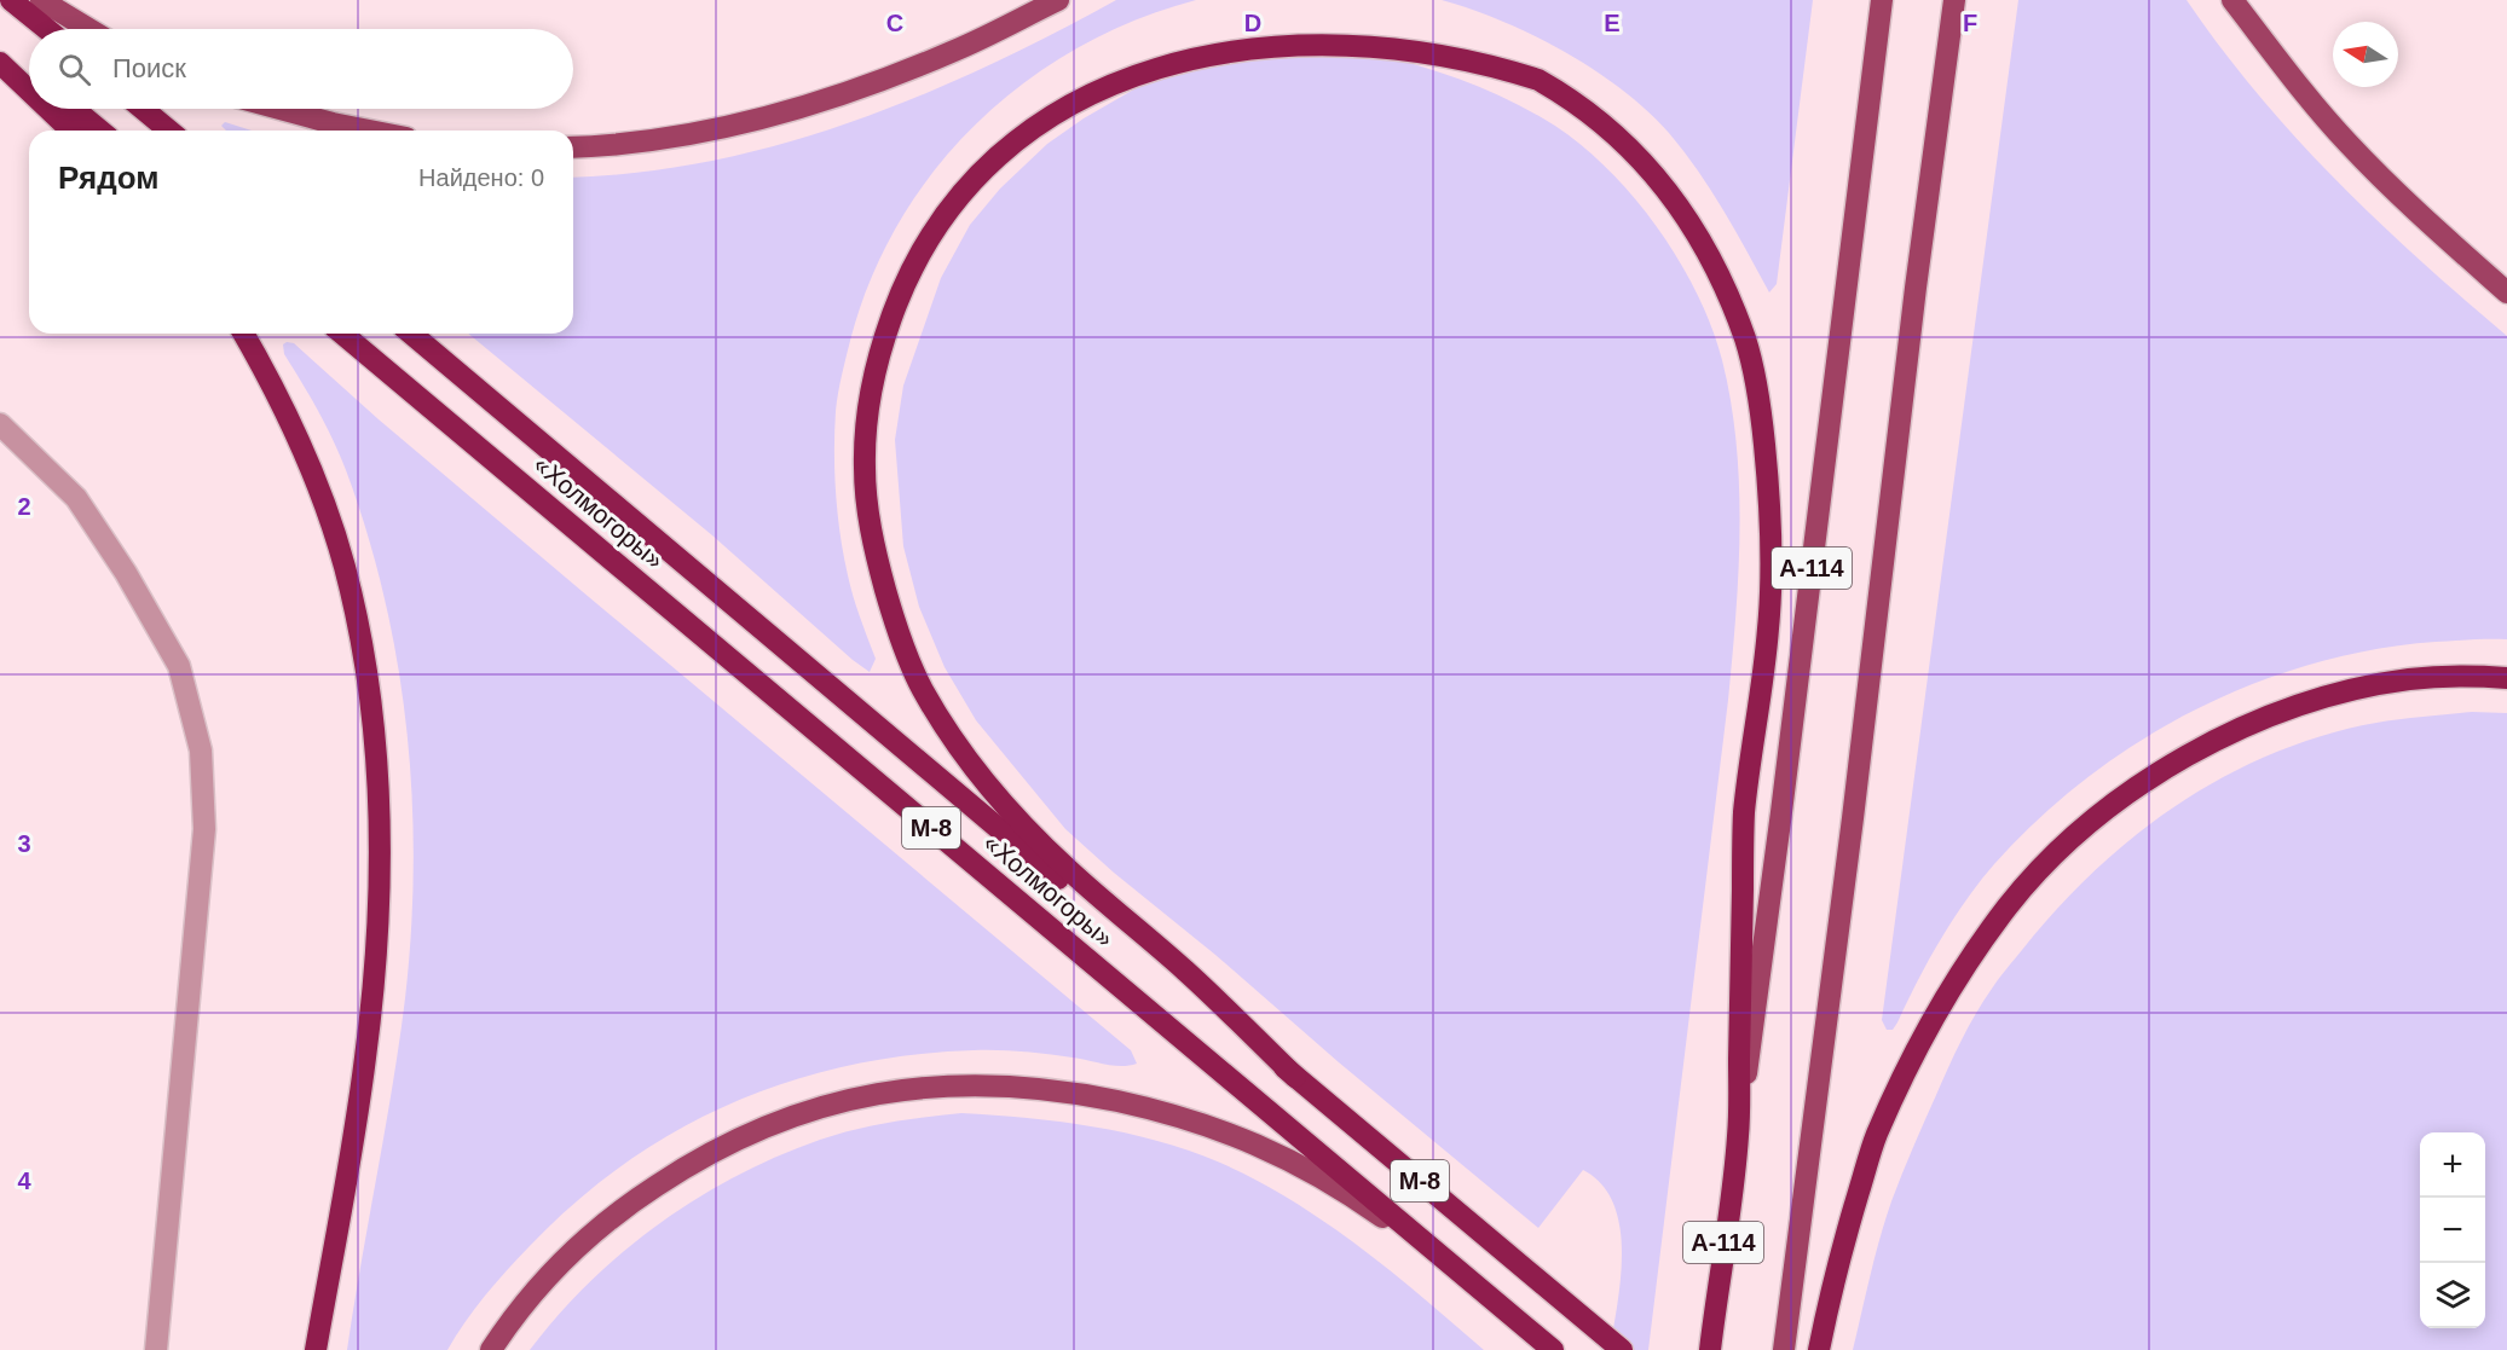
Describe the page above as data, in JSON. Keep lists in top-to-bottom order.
{
  "streets": {
    "highway": ["«Холмогоры»", "А-114", "М-8"]
  },
  "crossings": [
    ["«Холмогоры»", "М-8"]
  ],
  "north": "left",
  "page": {
    "search": "Поиск",
    "heading": ["Рядом", "Найдено: 0"],
    "map_buttons": ["+", "−"]
  },
  "grid": {
    "columns": [
      "C",
      "D",
      "E",
      "F"
    ],
    "rows": ["2", "3", "4"]
  }
}
